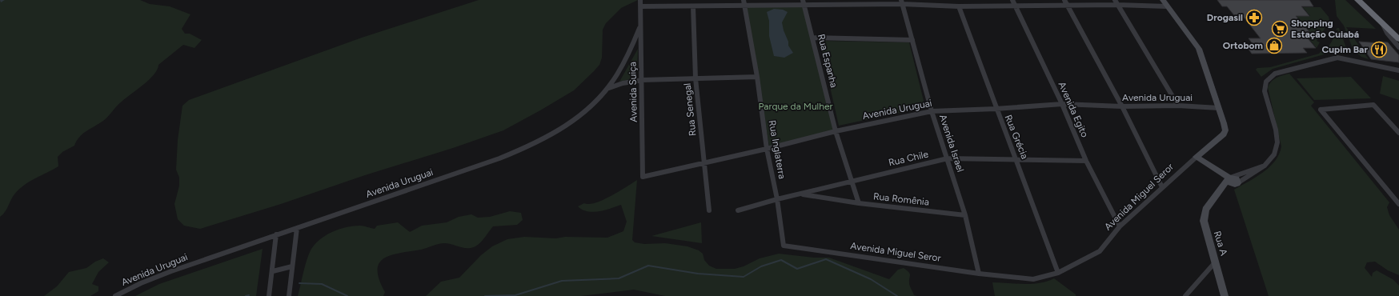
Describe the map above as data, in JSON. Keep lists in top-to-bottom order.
{
  "streets": {
    "street": [
      "Rua Espanha",
      "Avenida Suiça",
      "Avenida Uruguai",
      "Rua Senegal",
      "Avenida Egito",
      "Rua Grécia",
      "Avenida Israel",
      "Rua Inglaterra",
      "Rua Chile",
      "Avenida Miguel Seror",
      "Rua Romênia",
      "Rua A"
    ]
  },
  "crossings": [
    ["Rua Espanha", "Avenida Uruguai"],
    ["Rua Espanha", "Rua Chile"],
    ["Rua Espanha", "Rua Romênia"],
    ["Avenida Suiça", "Avenida Uruguai"],
    ["Avenida Uruguai", "Rua Senegal"],
    ["Avenida Uruguai", "Avenida Egito"],
    ["Avenida Uruguai", "Rua Grécia"],
    ["Avenida Uruguai", "Avenida Israel"],
    ["Avenida Uruguai", "Rua Inglaterra"],
    ["Avenida Uruguai", "Avenida Miguel Seror"],
    ["Avenida Egito", "Rua Chile"],
    ["Avenida Egito", "Avenida Miguel Seror"],
    ["Rua Grécia", "Rua Chile"],
    ["Rua Grécia", "Avenida Miguel Seror"],
    ["Avenida Israel", "Rua Chile"],
    ["Avenida Israel", "Avenida Miguel Seror"],
    ["Avenida Israel", "Rua Romênia"],
    ["Rua Inglaterra", "Rua Chile"],
    ["Rua Inglaterra", "Avenida Miguel Seror"],
    ["Rua Chile", "Rua Romênia"]
  ],
  "parks": ["Parque da Mulher"],
  "places": {
    "pharmacy": ["Drogasil"],
    "supermarket": ["Shopping Estação Cuiabá"],
    "shop": ["Ortobom"],
    "restaurant": ["Cupim Bar"]
  }
}
